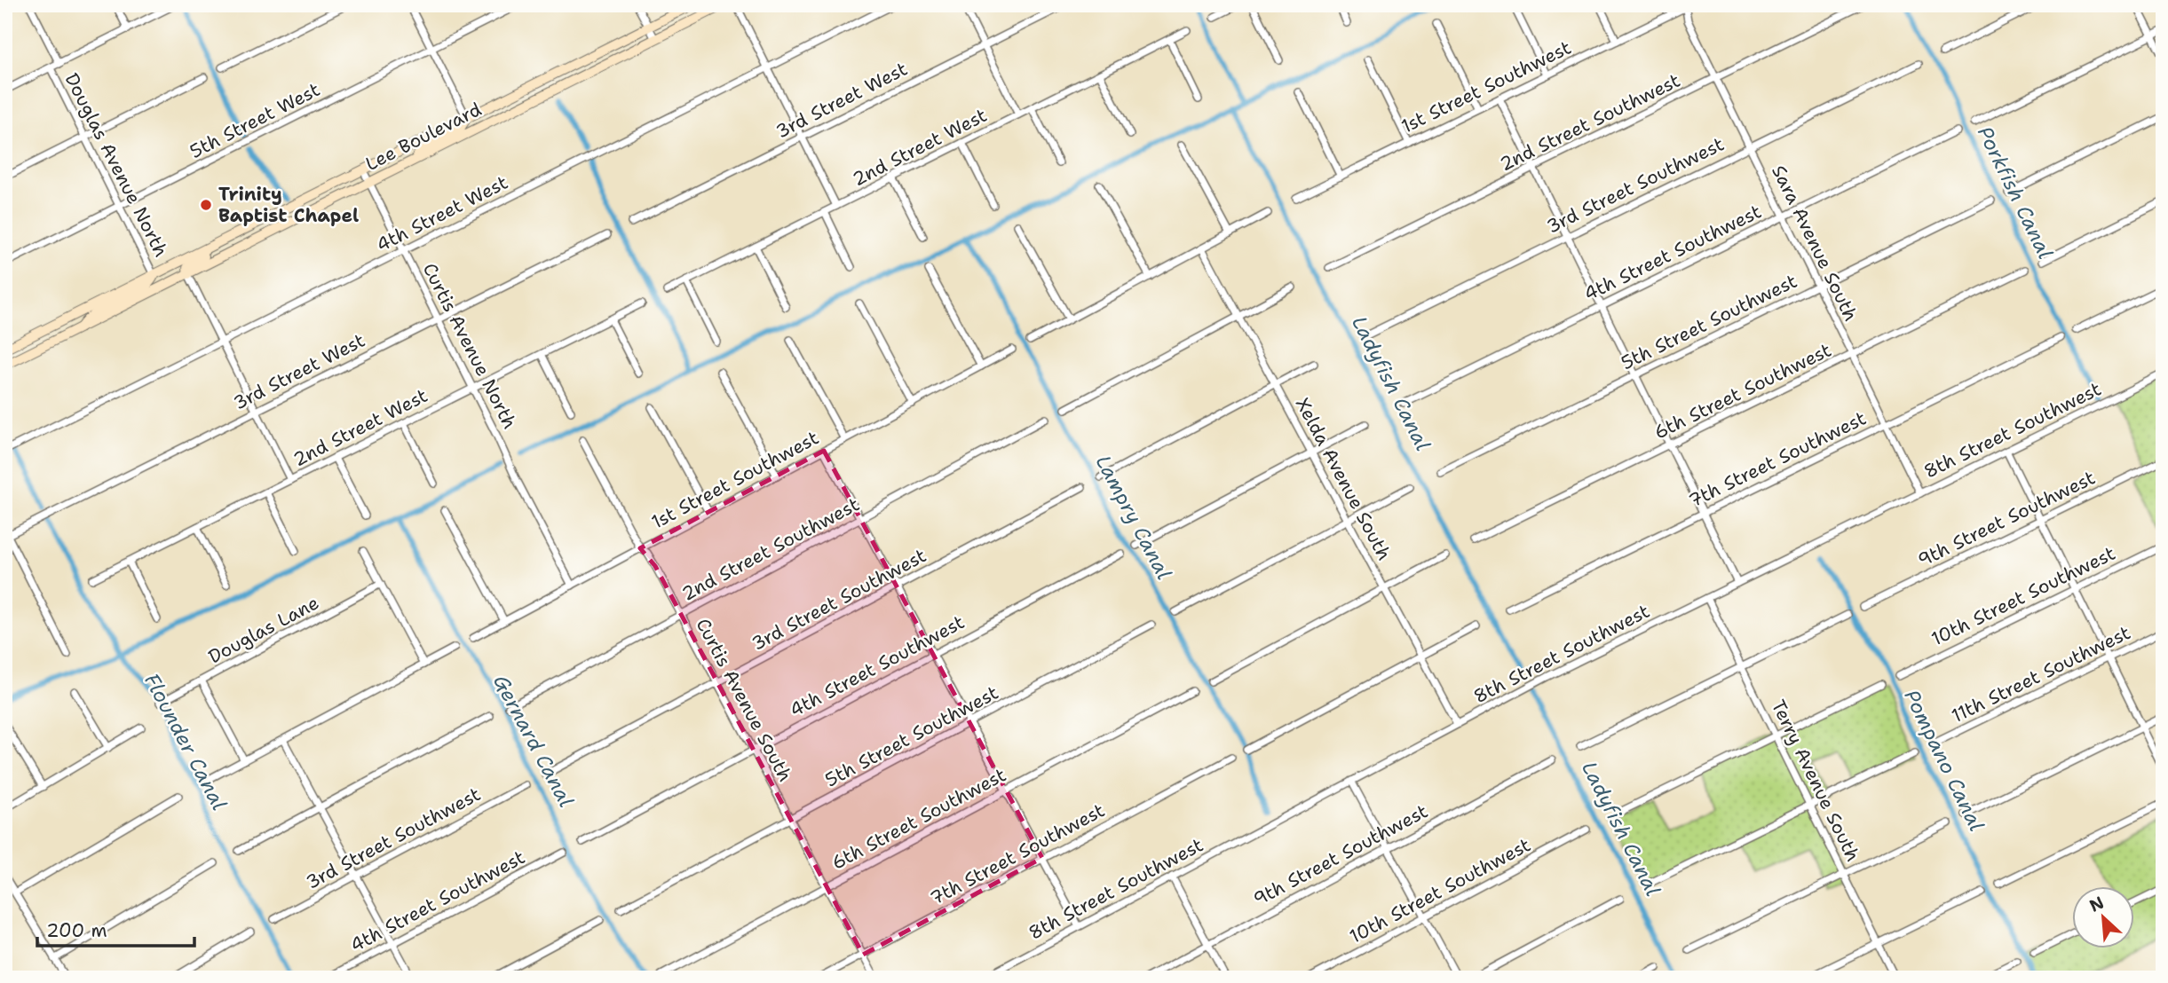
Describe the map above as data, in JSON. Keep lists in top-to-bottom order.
{
  "streets": {
    "main road": ["Lee Boulevard"],
    "street": [
      "1st Street Southwest",
      "3rd Street West",
      "5th Street West",
      "2nd Street Southwest",
      "2nd Street West",
      "Douglas Avenue North",
      "3rd Street Southwest",
      "4th Street West",
      "Sara Avenue South",
      "4th Street Southwest",
      "5th Street Southwest",
      "Curtis Avenue North",
      "6th Street Southwest",
      "8th Street Southwest",
      "7th Street Southwest",
      "Xelda Avenue South",
      "9th Street Southwest",
      "10th Street Southwest",
      "Douglas Lane",
      "11th Street Southwest",
      "Curtis Avenue South",
      "Terry Avenue South"
    ]
  },
  "crossings": [
    ["1st Street Southwest", "Sara Avenue South"],
    ["1st Street Southwest", "Curtis Avenue North"],
    ["1st Street Southwest", "Curtis Avenue South"],
    ["3rd Street West", "Curtis Avenue North"],
    ["5th Street West", "Douglas Avenue North"],
    ["2nd Street Southwest", "Sara Avenue South"],
    ["2nd Street Southwest", "Curtis Avenue South"],
    ["Lee Boulevard", "Douglas Avenue North"],
    ["Lee Boulevard", "Curtis Avenue North"],
    ["2nd Street West", "Curtis Avenue North"],
    ["3rd Street Southwest", "Sara Avenue South"],
    ["3rd Street Southwest", "Curtis Avenue South"],
    ["4th Street West", "Curtis Avenue North"],
    ["Sara Avenue South", "4th Street Southwest"],
    ["Sara Avenue South", "5th Street Southwest"],
    ["Sara Avenue South", "6th Street Southwest"],
    ["Sara Avenue South", "8th Street Southwest"],
    ["Sara Avenue South", "7th Street Southwest"],
    ["4th Street Southwest", "Curtis Avenue South"],
    ["5th Street Southwest", "Curtis Avenue South"],
    ["6th Street Southwest", "Curtis Avenue South"],
    ["8th Street Southwest", "Xelda Avenue South"],
    ["8th Street Southwest", "Terry Avenue South"],
    ["7th Street Southwest", "Curtis Avenue South"]
  ],
  "water": [
    "Porkfish Canal",
    "Ladyfish Canal",
    "Lampry Canal",
    "Gernard Canal",
    "Flounder Canal",
    "Pompano Canal"
  ],
  "places": ["Trinity Baptist Chapel"],
  "scale_bar": "200 m",
  "north": "top left"
}
